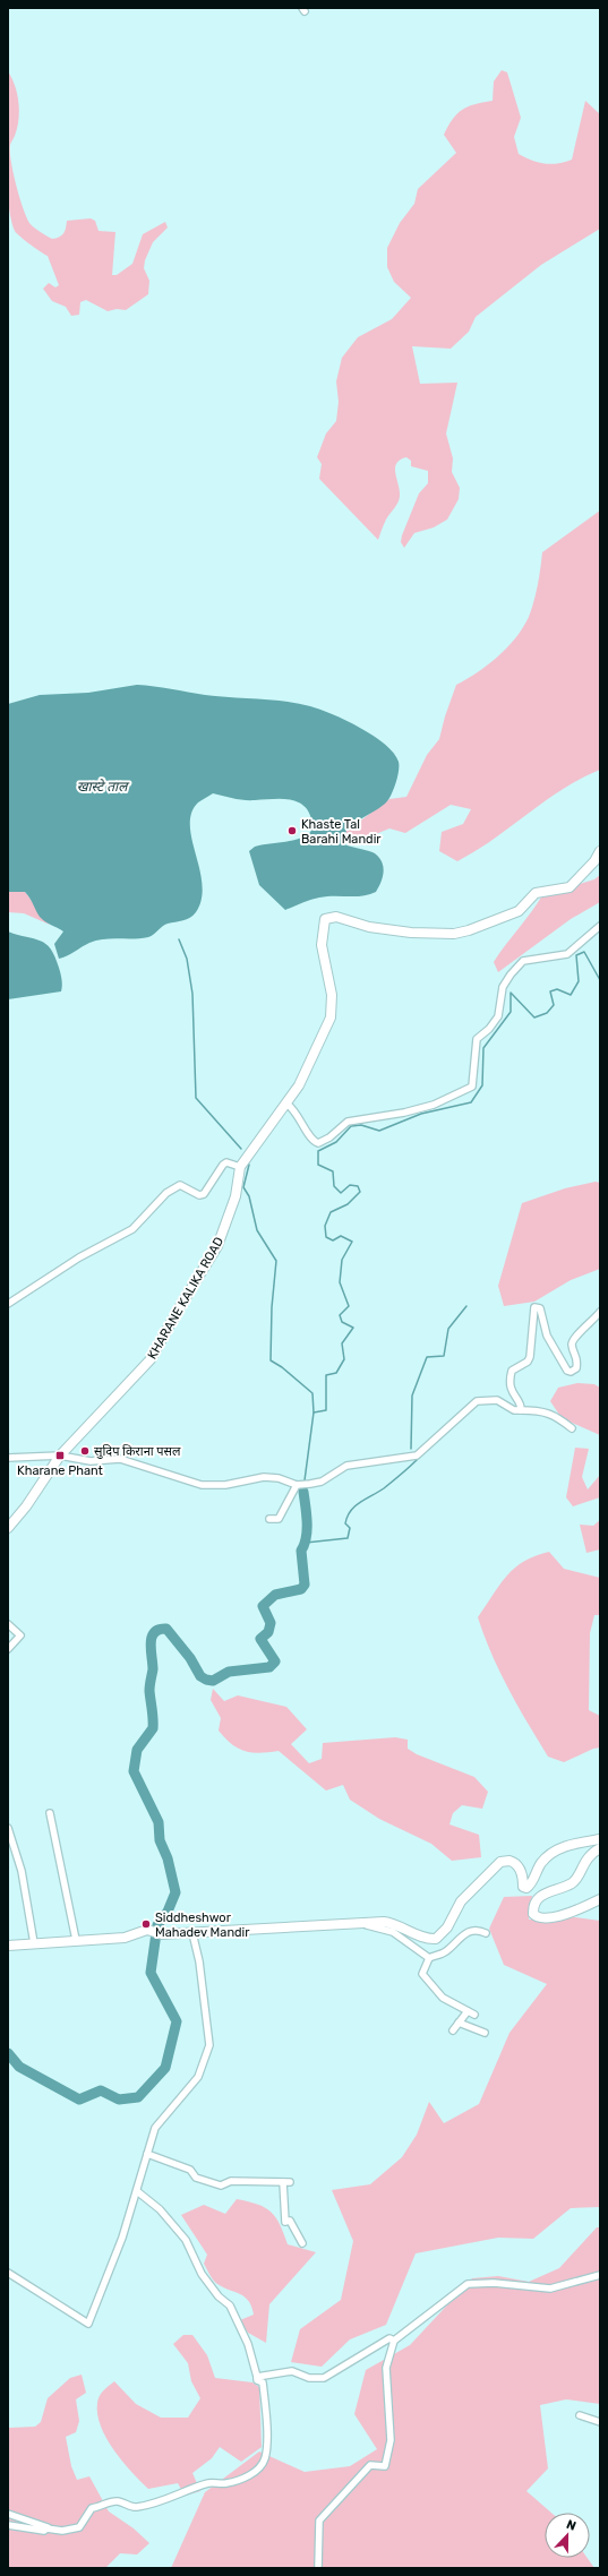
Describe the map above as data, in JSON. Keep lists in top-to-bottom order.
{
  "streets": {
    "street": ["KHARANE KALIKA ROAD"]
  },
  "water": ["खास्टे ताल"],
  "places": {
    "other": ["Khaste Tal Barahi Mandir", "सुदिप किराना पसल", "Siddheshwor Mahadev Mandir"],
    "transit": ["Kharane Phant"]
  },
  "north": "top"
}
